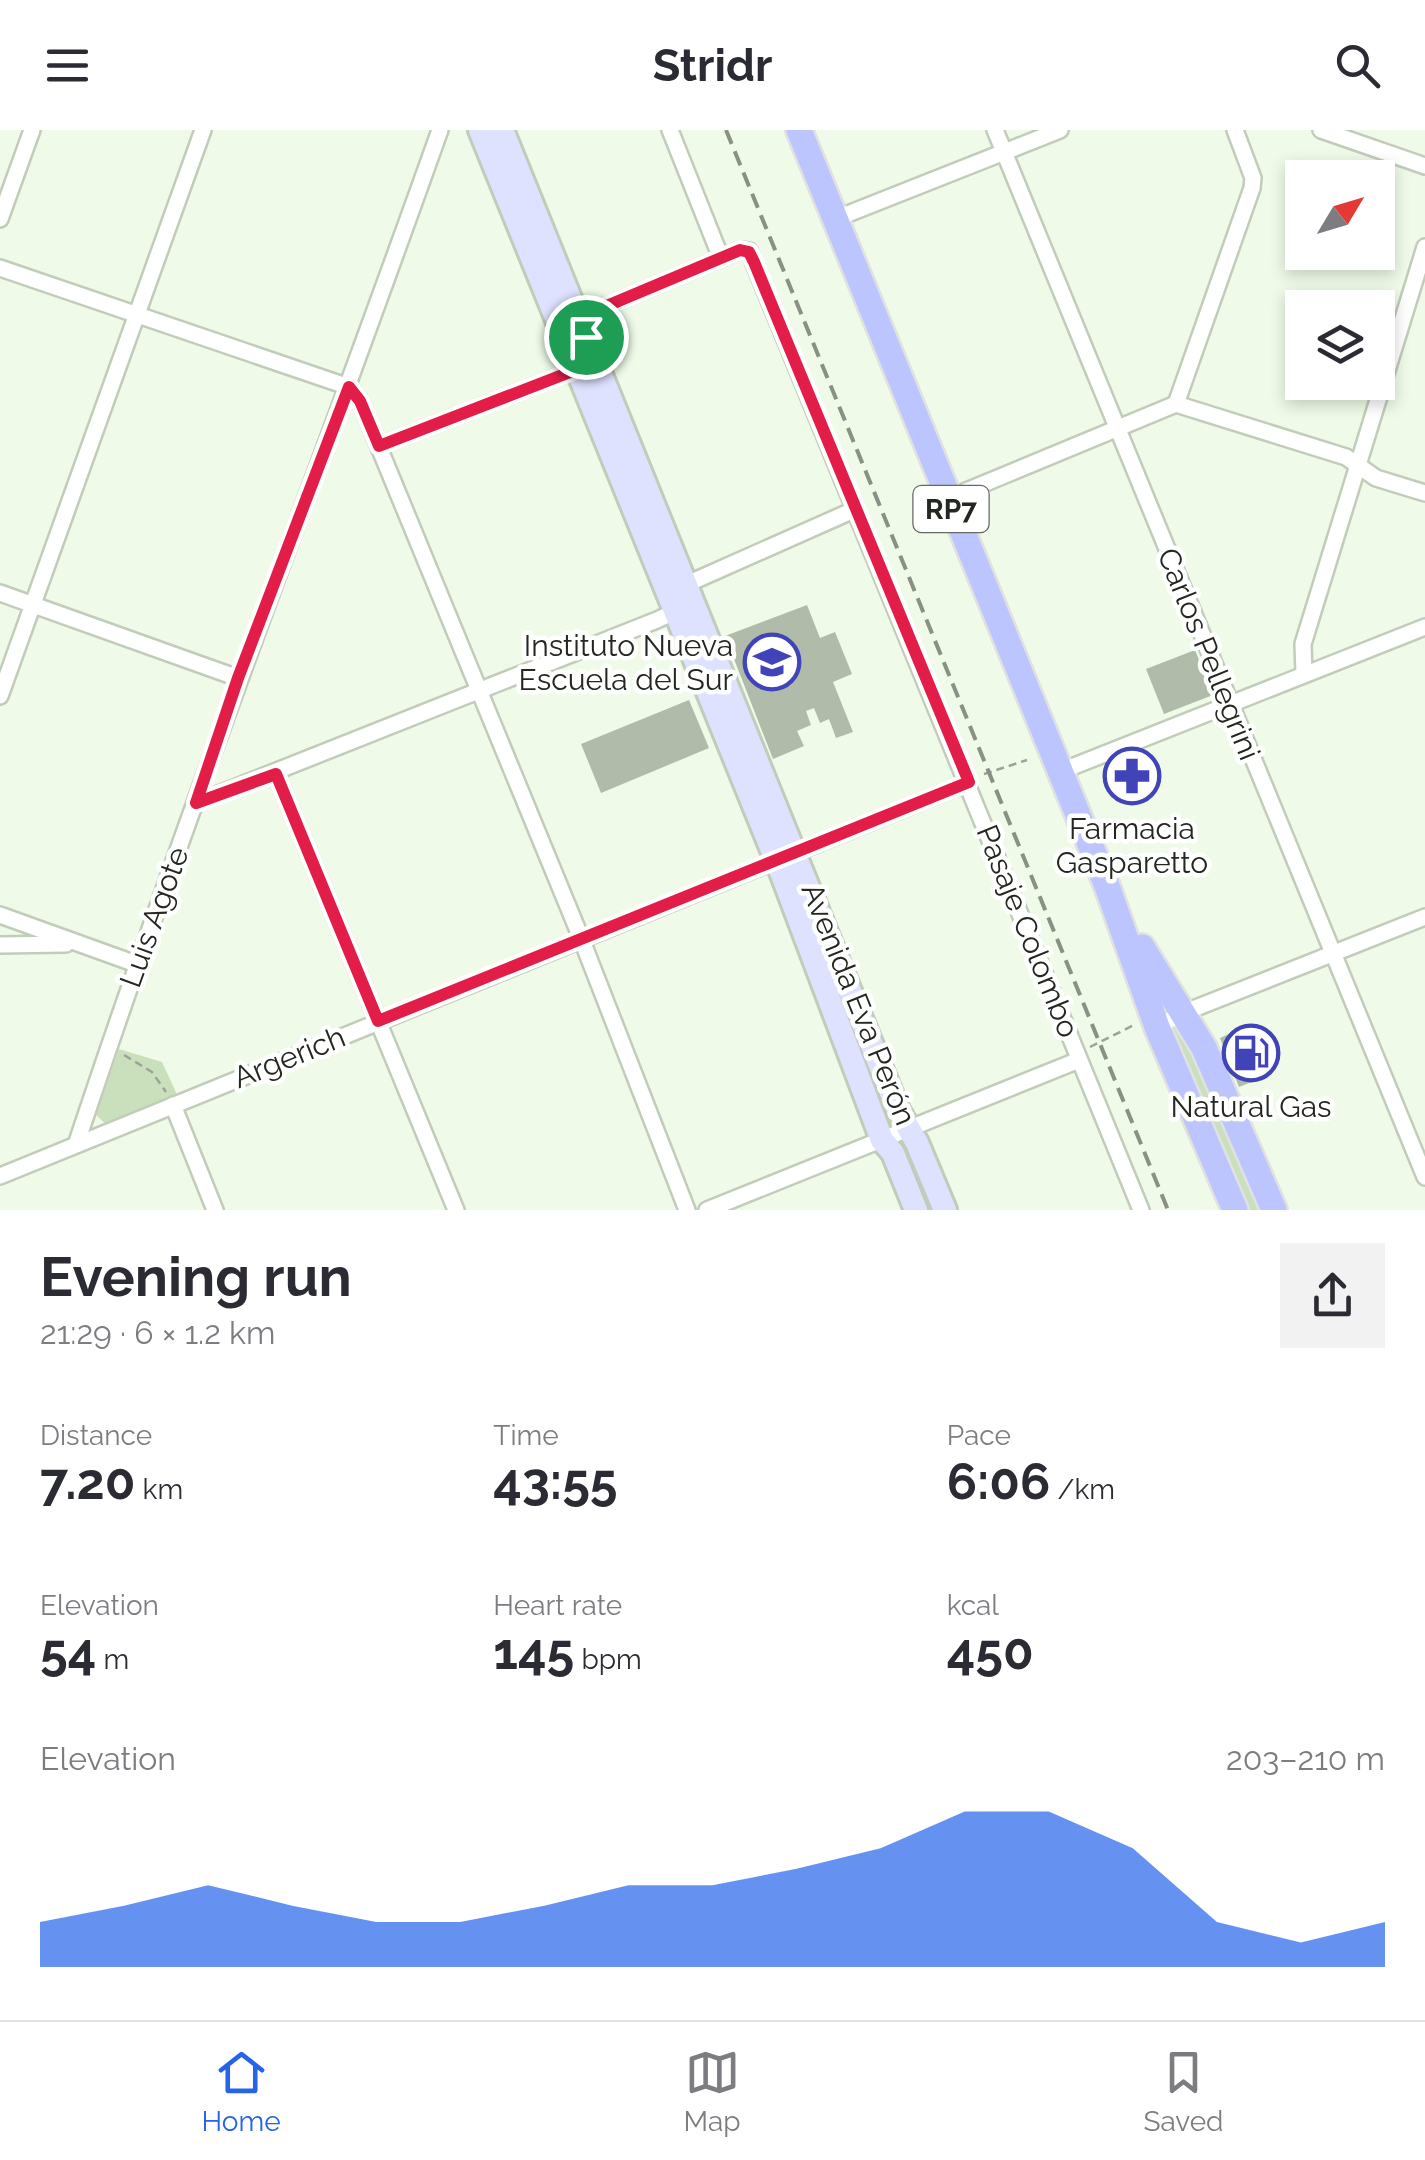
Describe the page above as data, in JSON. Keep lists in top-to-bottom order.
{
  "streets": {
    "main road": ["RP7"],
    "street": [
      "Carlos Pellegrini",
      "Luis Agote",
      "Pasaje Colombo",
      "Avenida Eva Perón",
      "Argerich"
    ]
  },
  "crossings": [
    ["Luis Agote", "Argerich"],
    ["Pasaje Colombo", "Argerich"],
    ["Avenida Eva Perón", "Argerich"]
  ],
  "places": {
    "school or university": ["Instituto Nueva Escuela del Sur"],
    "pharmacy": ["Farmacia Gasparetto"],
    "fuel station": ["Natural Gas"]
  },
  "north": "top right",
  "page": {
    "header": "Stridr",
    "heading": ["Evening run", "21:29 · 6 × 1.2 km"],
    "stats": [
      ["Distance", "7.20 km"],
      ["Time", "43:55"],
      ["Pace", "6:06 /km"],
      ["Elevation", "54 m"],
      ["Heart rate", "145 bpm"],
      ["kcal", "450"]
    ],
    "chart": ["Elevation", "203–210 m"],
    "tabs": ["Home", "Map", "Saved"]
  }
}
